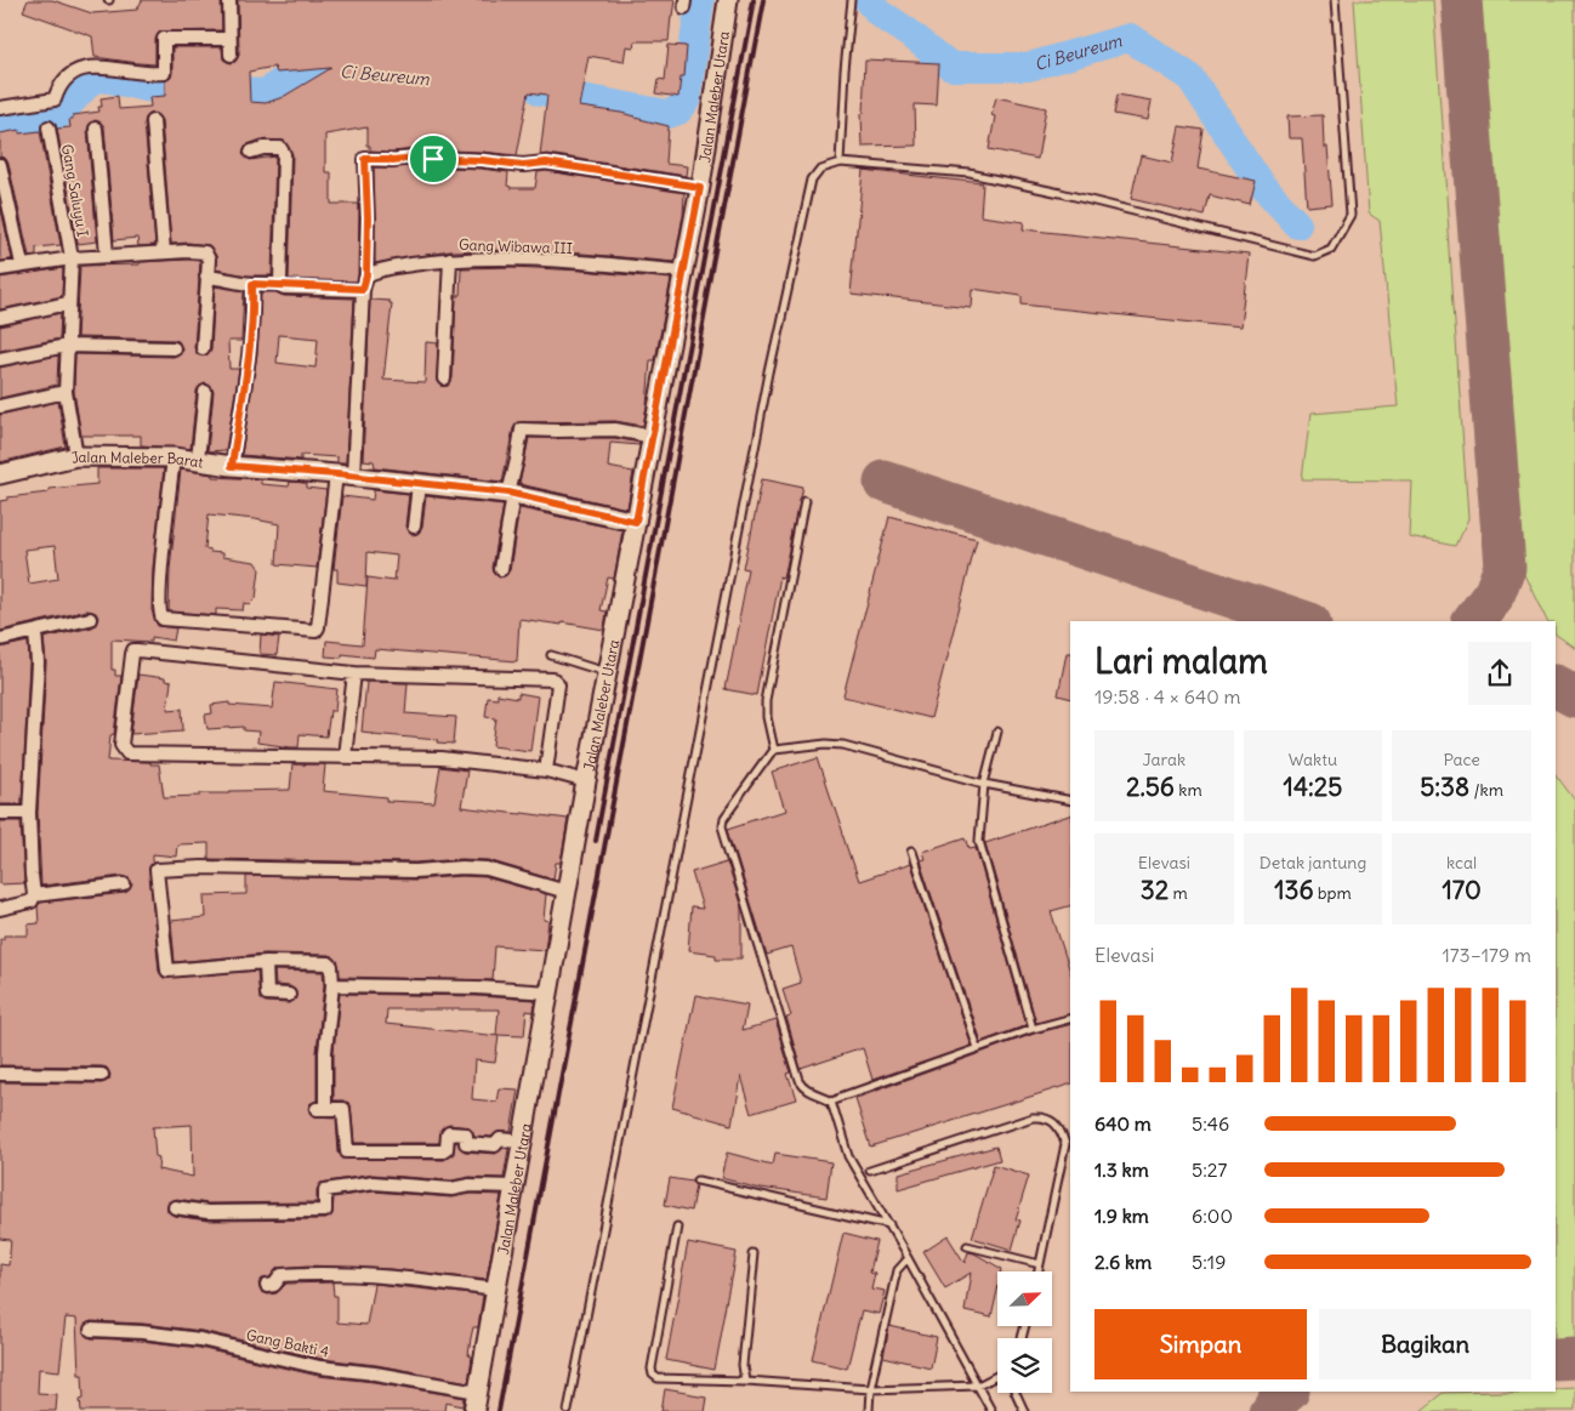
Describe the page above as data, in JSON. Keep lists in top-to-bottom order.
{
  "streets": {
    "street": [
      "Jalan Maleber Utara",
      "Gang Saluyu I",
      "Gang Wibawa III",
      "Jalan Maleber Barat",
      "Gang Bakti 4"
    ]
  },
  "crossings": [
    ["Jalan Maleber Utara", "Gang Wibawa III"],
    ["Jalan Maleber Utara", "Jalan Maleber Barat"],
    ["Jalan Maleber Utara", "Gang Bakti 4"],
    ["Gang Saluyu I", "Jalan Maleber Barat"]
  ],
  "water": ["Ci Beureum"],
  "north": "top right",
  "page": {
    "heading": ["Lari malam", "19:58 · 4 × 640 m"],
    "stats": [
      ["Jarak", "2.56 km"],
      ["Waktu", "14:25"],
      ["Pace", "5:38 /km"],
      ["Elevasi", "32 m"],
      ["Detak jantung", "136 bpm"],
      ["kcal", "170"]
    ],
    "chart": ["Elevasi", "173–179 m"],
    "list": [
      {
        "name": "640 m",
        "note": "5:46"
      },
      {
        "name": "1.3 km",
        "note": "5:27"
      },
      {
        "name": "1.9 km",
        "note": "6:00"
      },
      {
        "name": "2.6 km",
        "note": "5:19"
      }
    ],
    "buttons": ["Simpan", "Bagikan"]
  }
}
